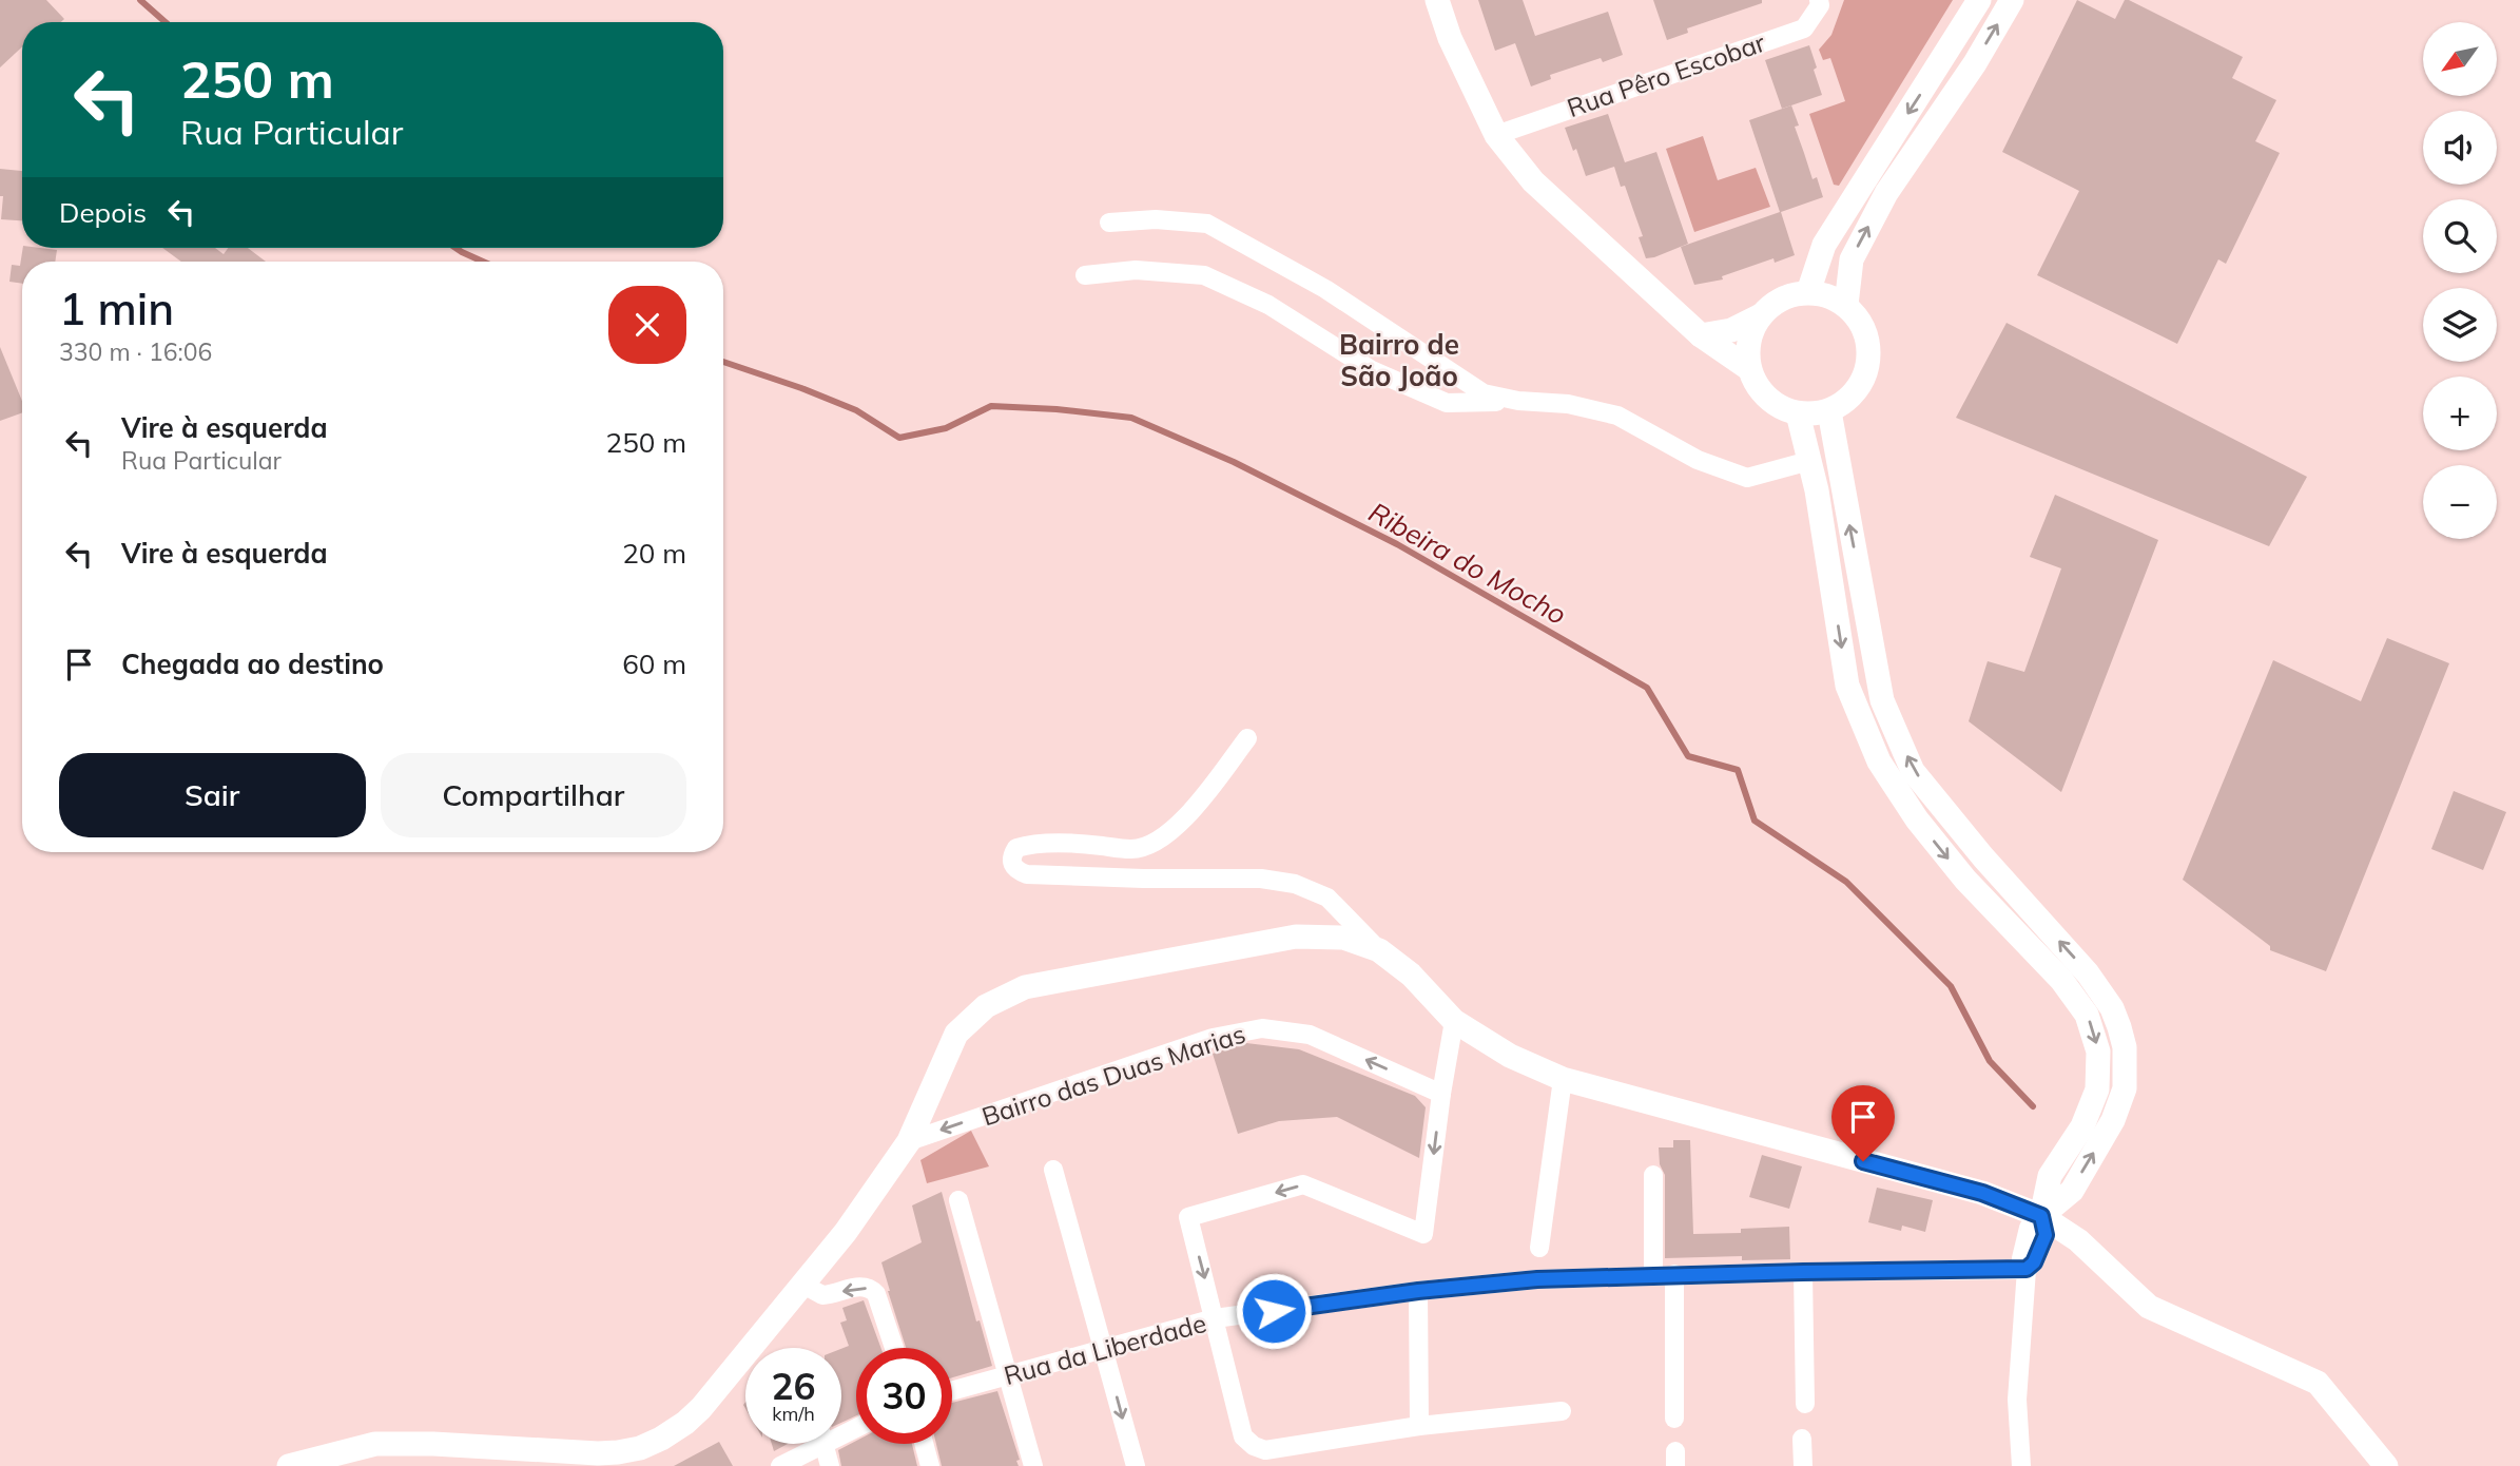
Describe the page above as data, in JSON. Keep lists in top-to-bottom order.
{
  "streets": {
    "street": ["Rua Pêro Escobar", "Bairro das Duas Marias", "Rua da Liberdade"]
  },
  "one_way": ["Bairro das Duas Marias"],
  "districts": ["Bairro de São João"],
  "water": ["Ribeira do Mocho"],
  "north": "bottom left",
  "page": {
    "map_buttons": ["+", "−"],
    "turn": ["250 m", "Rua Particular"],
    "then": "Depois",
    "heading": ["1 min", "330 m · 16:06"],
    "list": [
      {
        "name": "Vire à esquerda",
        "note": "Rua Particular",
        "value": "250 m"
      },
      {
        "name": "Vire à esquerda",
        "value": "20 m"
      },
      {
        "name": "Chegada ao destino",
        "value": "60 m"
      }
    ],
    "buttons": ["Sair", "Compartilhar"],
    "speed": "26 km/h",
    "limit": "30"
  }
}
